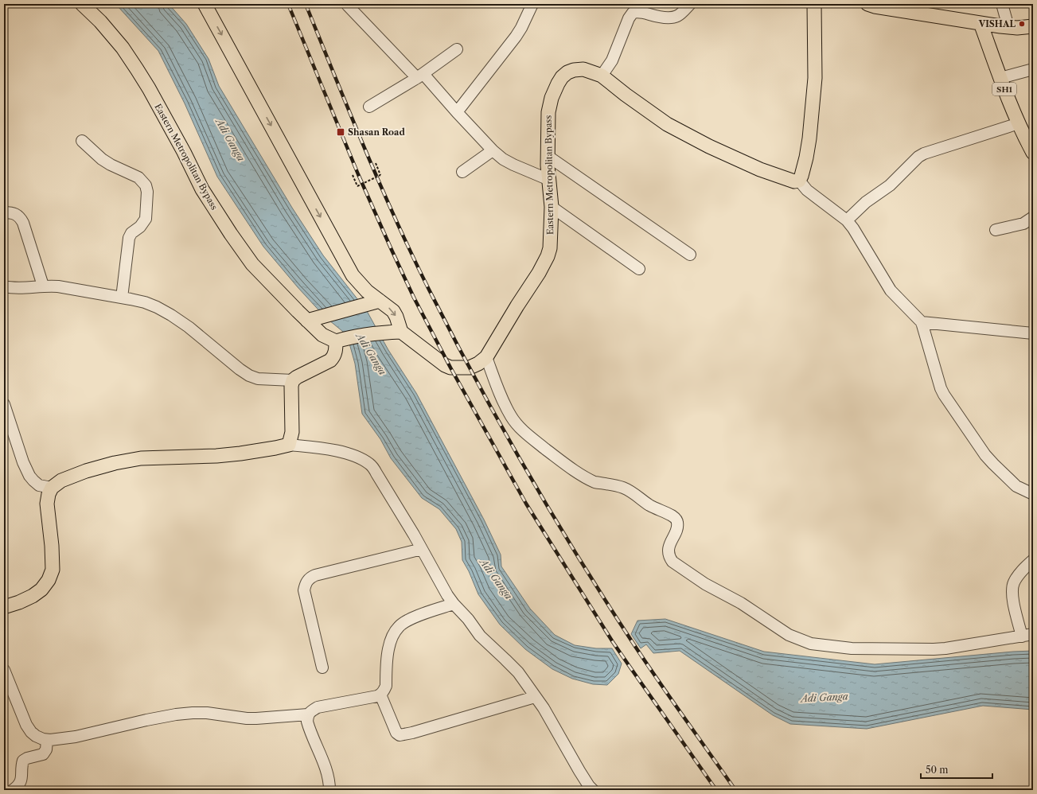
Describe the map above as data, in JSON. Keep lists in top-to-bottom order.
{
  "streets": {
    "main road": ["SH1", "Eastern Metropolitan Bypass"]
  },
  "water": ["Adi Ganga"],
  "places": {
    "other": ["VISHAL"],
    "transit": ["Shasan Road"]
  },
  "scale_bar": "50 m"
}
